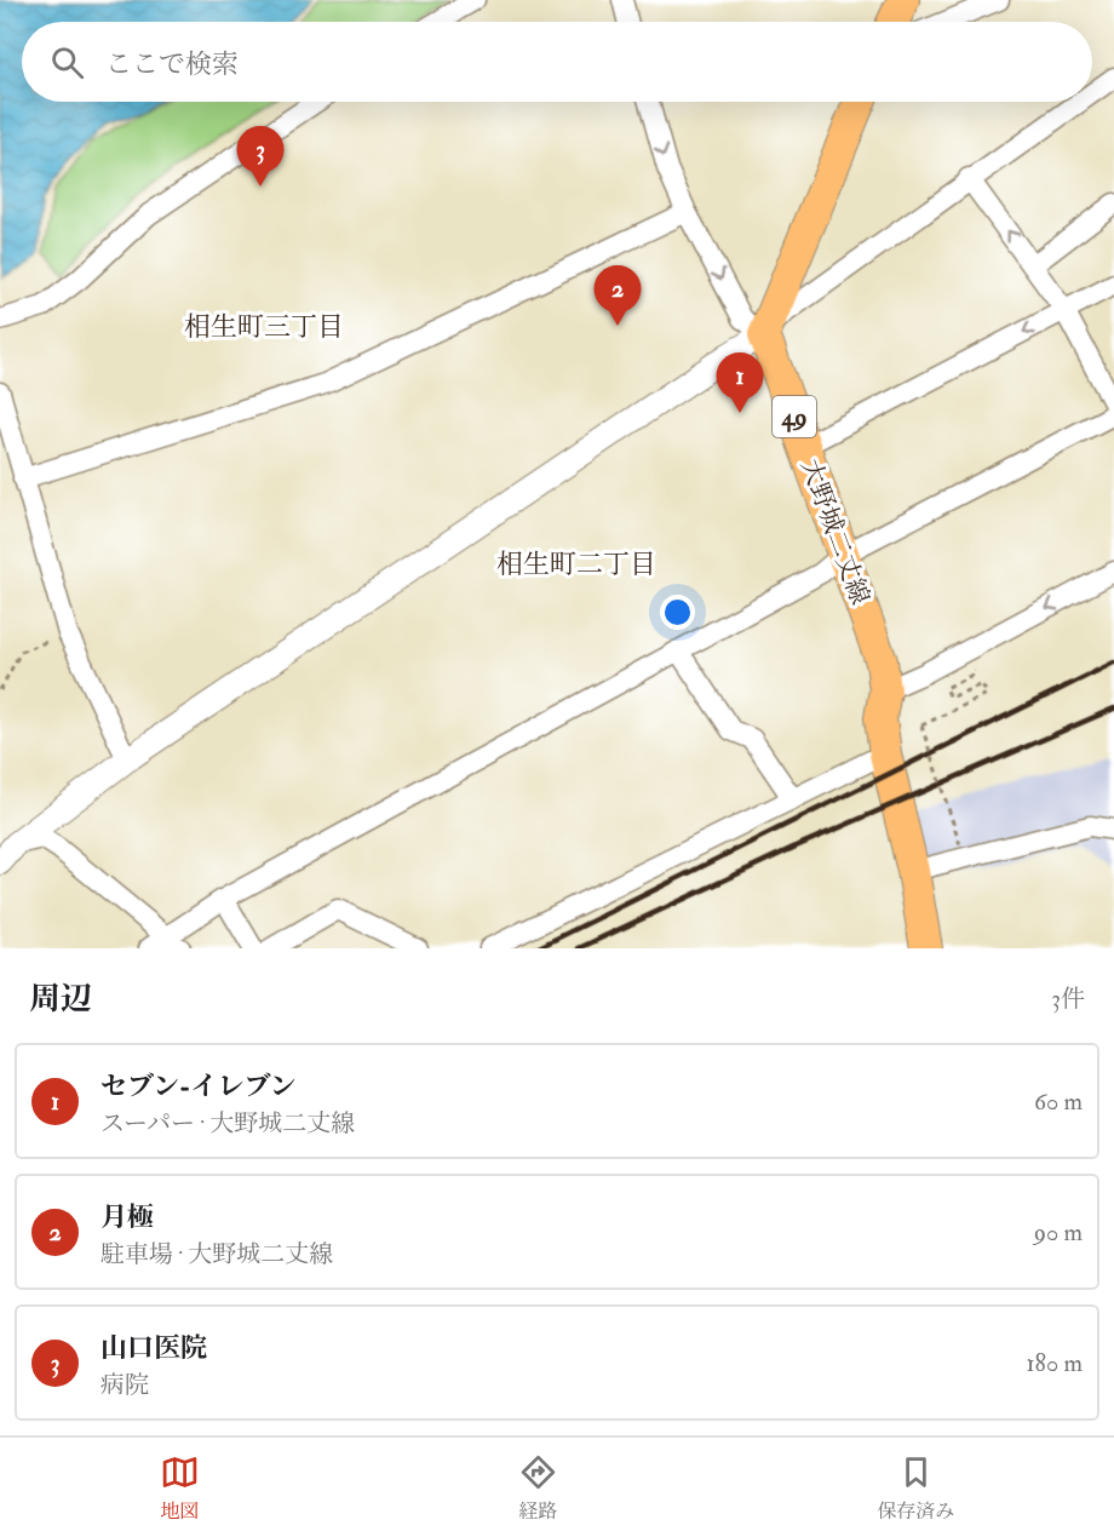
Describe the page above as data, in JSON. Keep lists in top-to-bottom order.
{
  "streets": {
    "main road": ["49", "大野城二丈線"]
  },
  "districts": ["相生町三丁目", "相生町二丁目"],
  "page": {
    "search": "ここで検索",
    "pins": ["3", "2", "1"],
    "heading": ["周辺", "3件"],
    "list": [
      {
        "mark": "1",
        "name": "セブン-イレブン",
        "note": "スーパー · 大野城二丈線",
        "value": "60 m"
      },
      {
        "mark": "2",
        "name": "月極",
        "note": "駐車場 · 大野城二丈線",
        "value": "90 m"
      },
      {
        "mark": "3",
        "name": "山口医院",
        "note": "病院",
        "value": "180 m"
      }
    ],
    "nav": ["地図", "経路", "保存済み"]
  }
}
